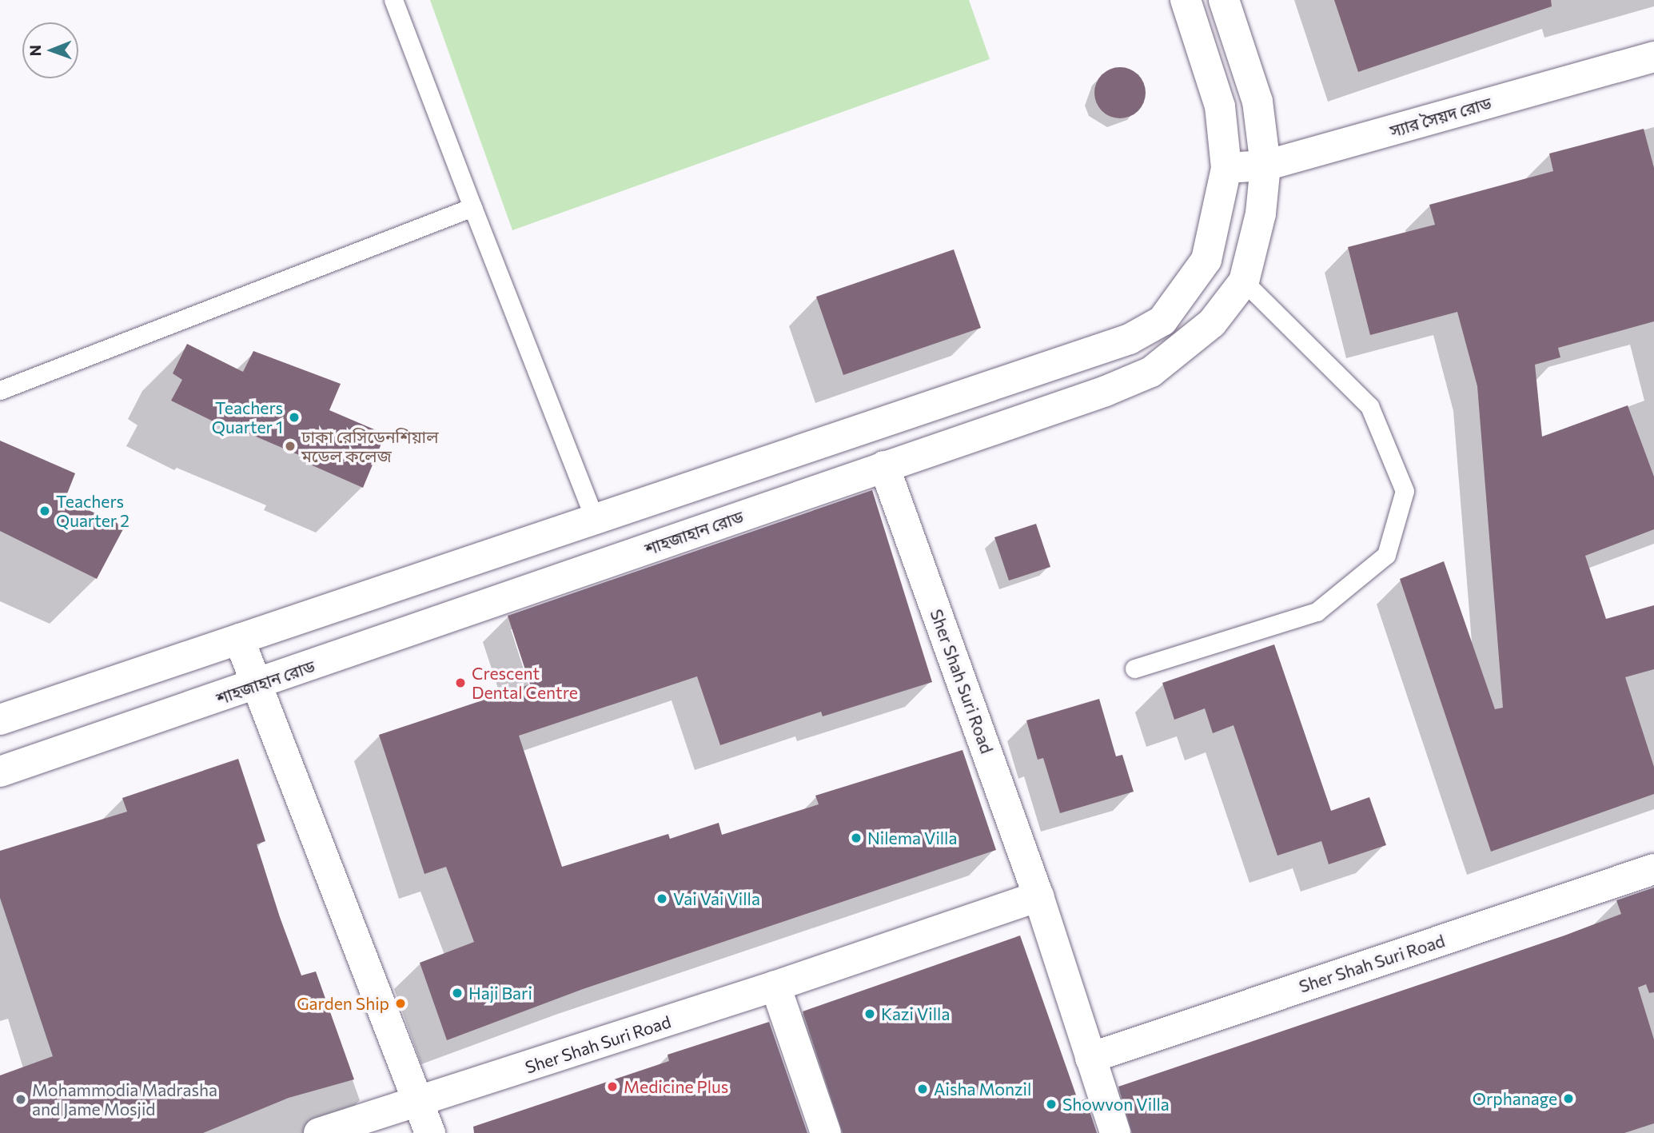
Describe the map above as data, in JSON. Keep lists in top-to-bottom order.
{
  "streets": {
    "street": ["স্যার সৈয়দ রোড", "শাহজাহান রোড", "Sher Shah Suri Road"]
  },
  "crossings": [
    ["স্যার সৈয়দ রোড", "শাহজাহান রোড"],
    ["শাহজাহান রোড", "Sher Shah Suri Road"]
  ],
  "places": [
    "Teachers Quarter 1",
    "ঢাকা রেসিডেনশিয়াল মডেল কলেজ",
    "Teachers Quarter 2",
    "Crescent Dental Centre",
    "Nilema Villa",
    "Vai Vai Villa",
    "Haji Bari",
    "Garden Ship",
    "Kazi Villa",
    "Medicine Plus",
    "Aisha Monzil",
    "Orphanage",
    "Mohammodia Madrasha and Jame Mosjid",
    "Showvon Villa"
  ],
  "north": "left"
}
